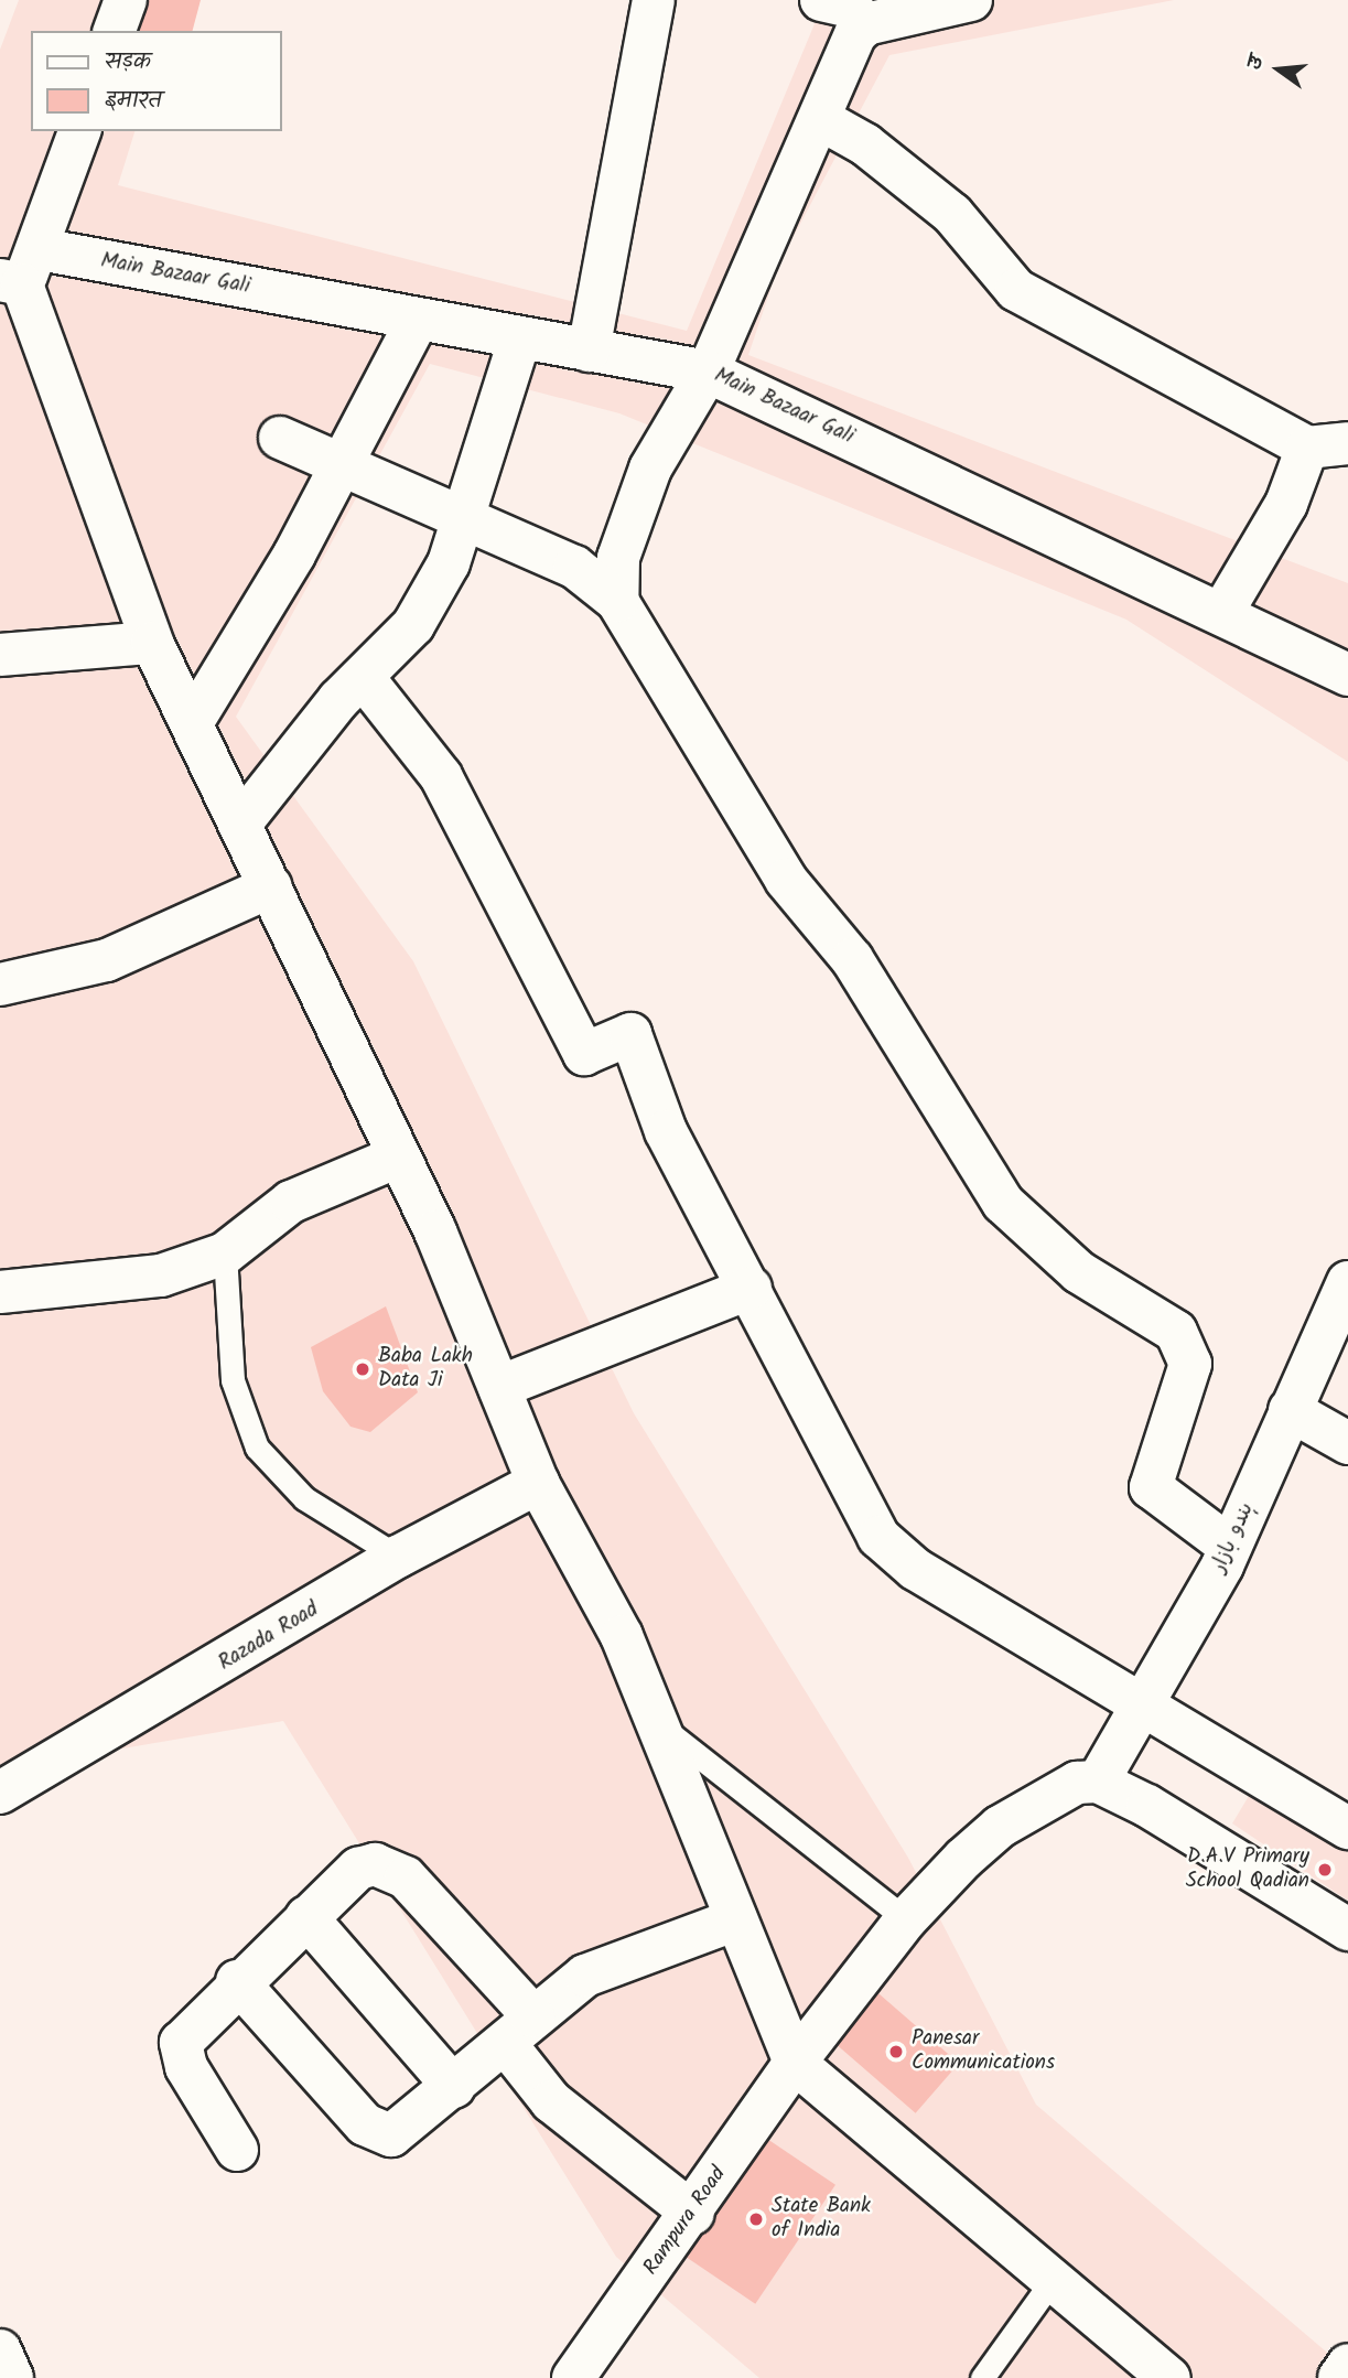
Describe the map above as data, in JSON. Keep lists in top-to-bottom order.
{
  "streets": {
    "street": [
      "Main Bazaar Gali",
      "ہندو بازار",
      "Razada Road",
      "Rampura Road"
    ]
  },
  "crossings": [
    ["ہندو بازار", "Rampura Road"]
  ],
  "places": [
    "Baba Lakh Data Ji",
    "D.A.V Primary School Qadian",
    "Panesar Communications",
    "State Bank of India"
  ],
  "legend": ["सड़क", "इमारत"],
  "north": "left"
}
